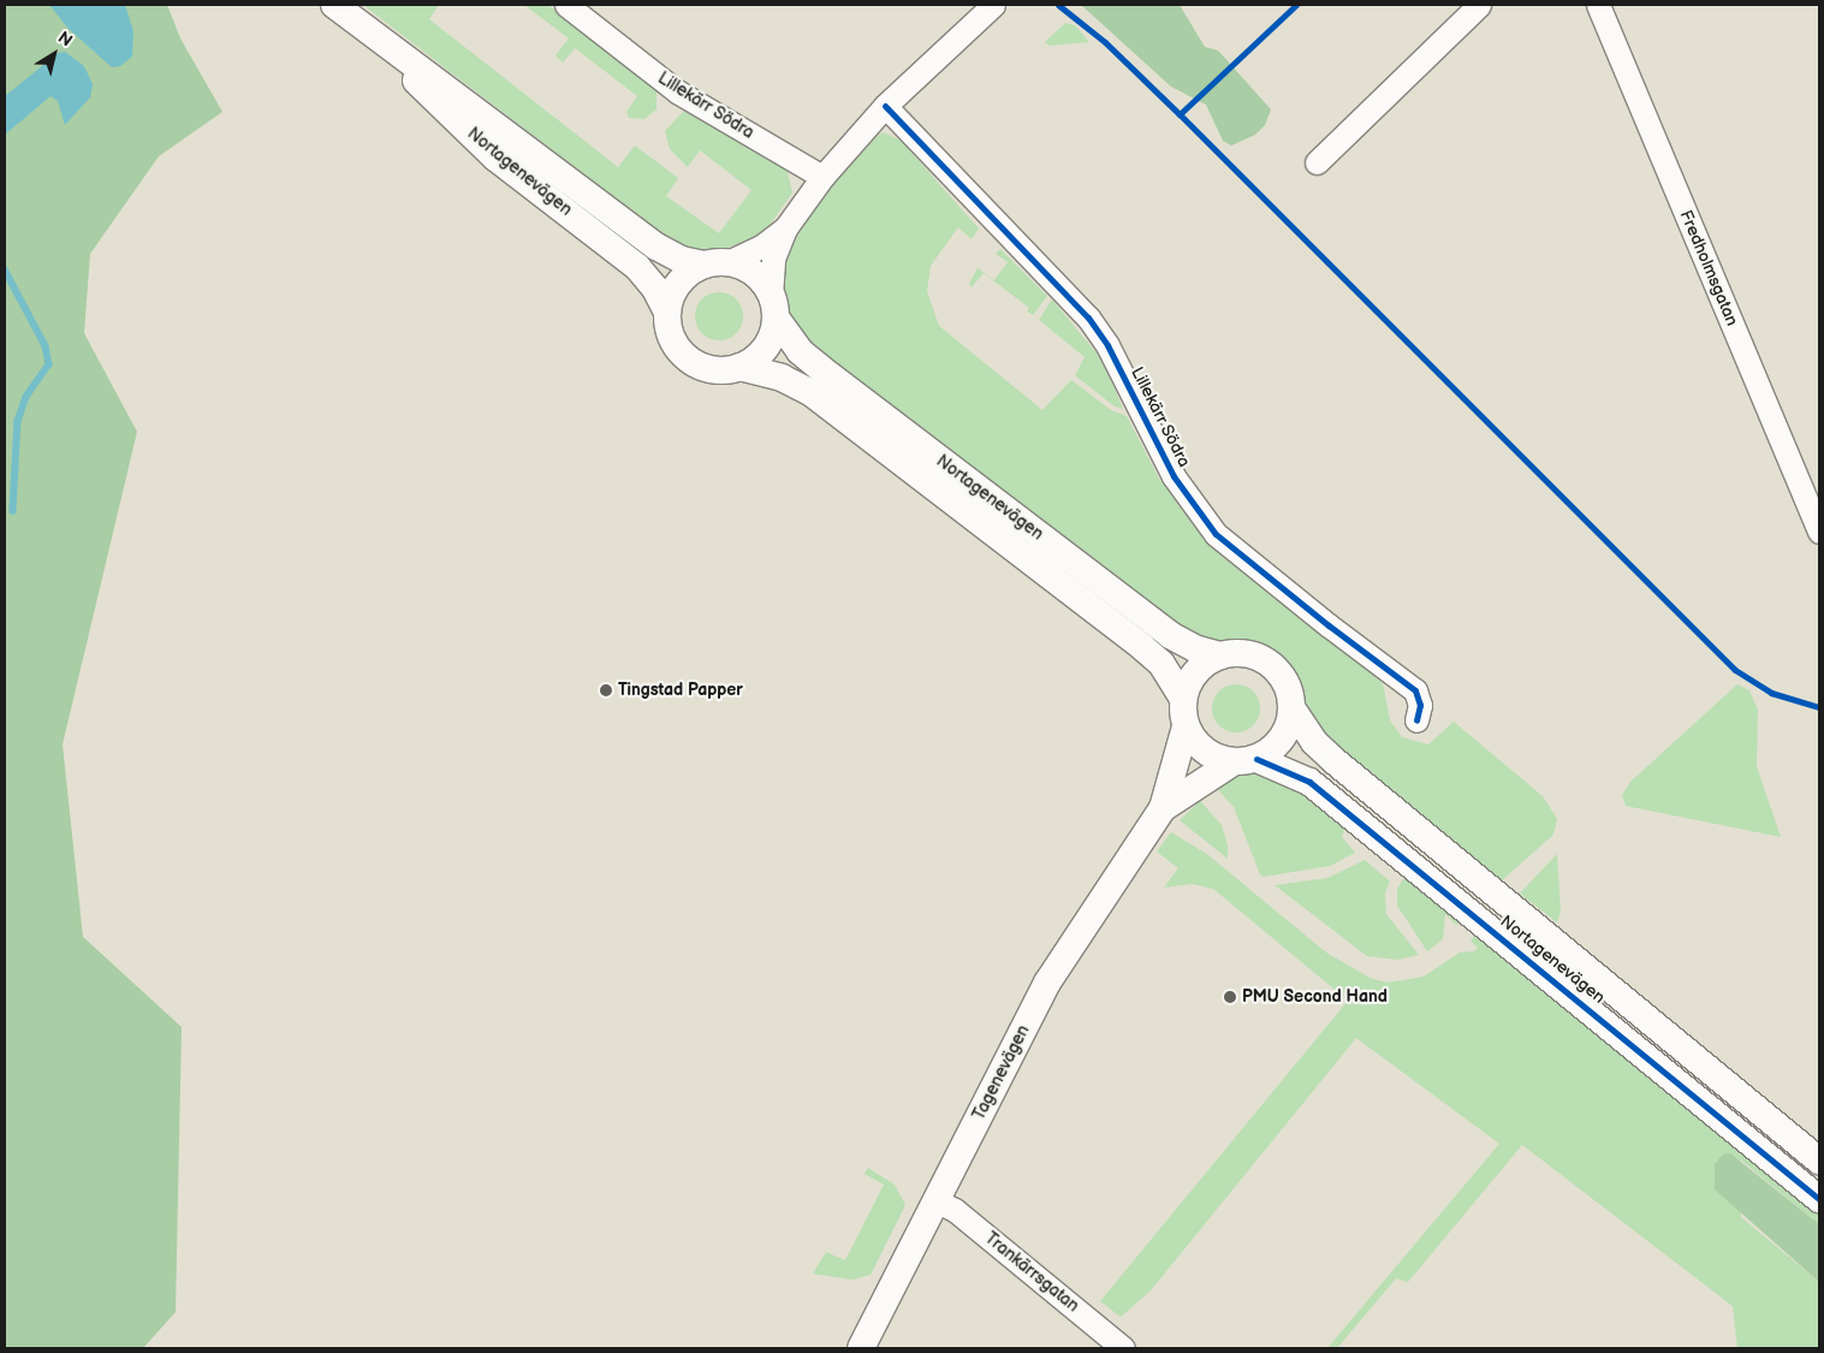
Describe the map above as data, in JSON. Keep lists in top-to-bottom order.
{
  "streets": {
    "street": [
      "Lillekärr Södra",
      "Nortagenevägen",
      "Fredholmsgatan",
      "Tagenevägen",
      "Trankärrsgatan"
    ]
  },
  "crossings": [
    ["Nortagenevägen", "Tagenevägen"],
    ["Tagenevägen", "Trankärrsgatan"]
  ],
  "places": ["Tingstad Papper", "PMU Second Hand"],
  "north": "top right"
}
